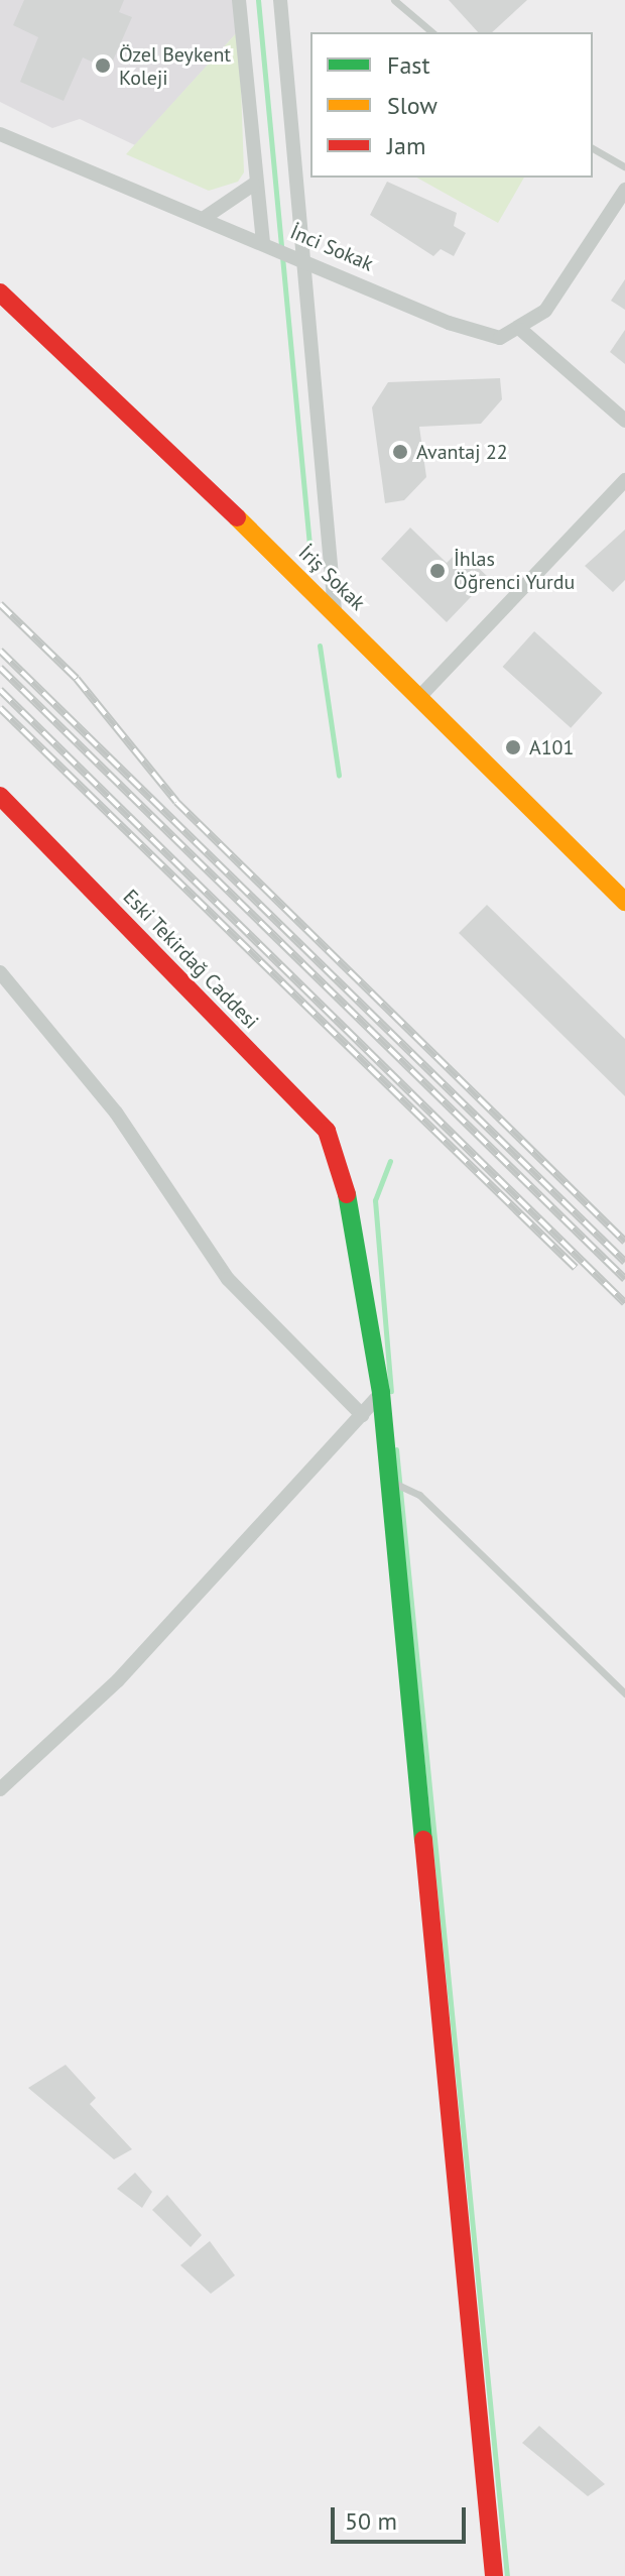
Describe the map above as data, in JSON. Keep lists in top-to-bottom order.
{
  "streets": {
    "street": ["İnci Sokak", "İriş Sokak", "Eski Tekirdağ Caddesi"]
  },
  "places": [
    "Özel Beykent Koleji",
    "Avantaj 22",
    "İhlas Öğrenci Yurdu",
    "A101"
  ],
  "legend": ["Fast", "Slow", "Jam"],
  "scale_bar": "50 m"
}
